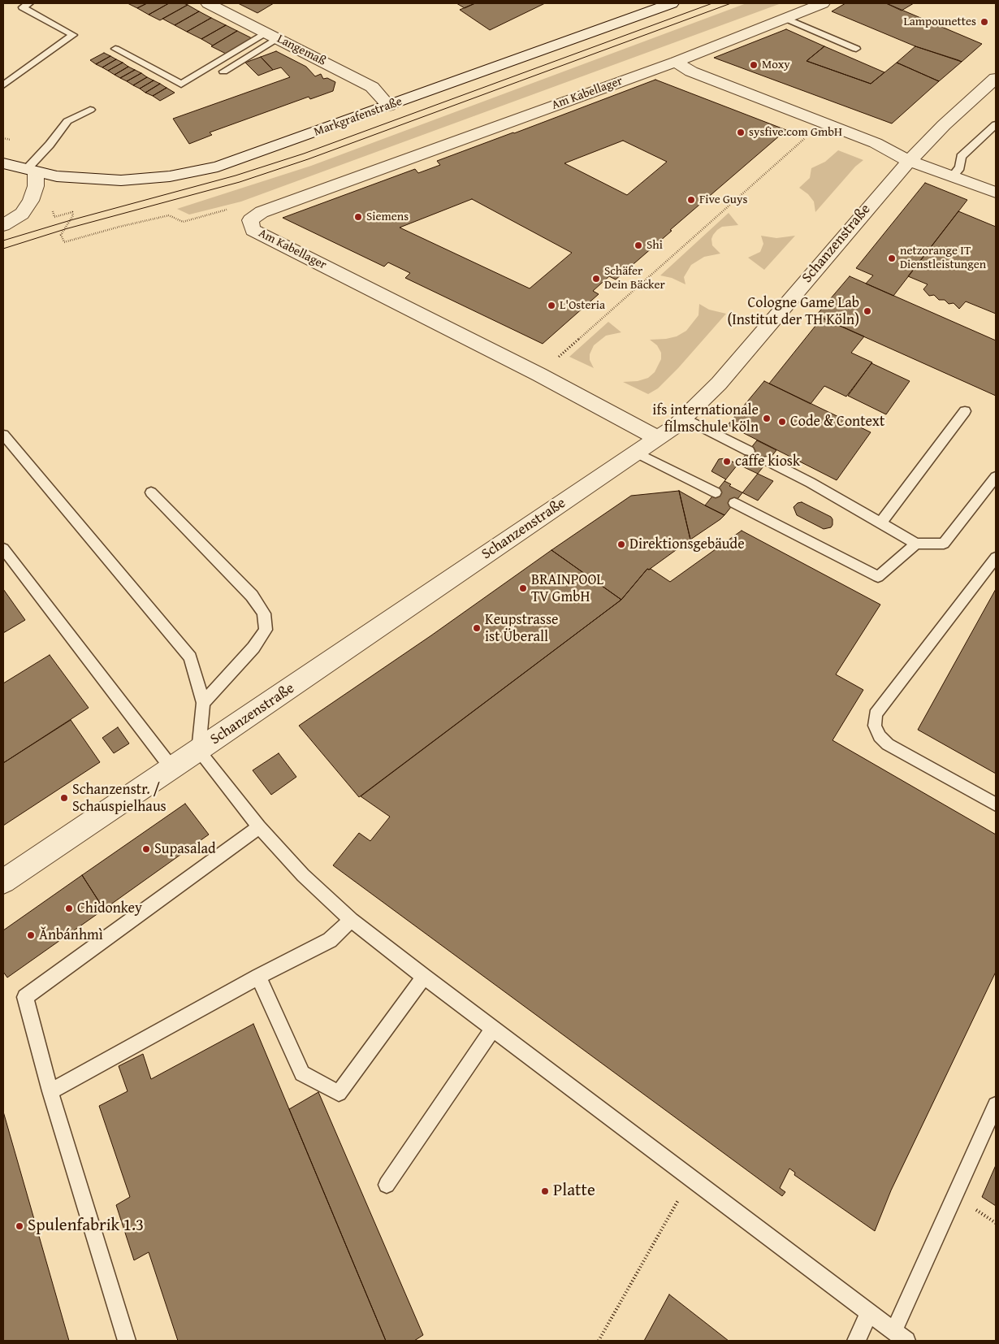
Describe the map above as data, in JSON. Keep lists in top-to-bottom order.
{
  "streets": {
    "street": [
      "Langemaß",
      "Am Kabellager",
      "Markgrafenstraße",
      "Schanzenstraße"
    ]
  },
  "crossings": [
    ["Langemaß", "Markgrafenstraße"],
    ["Am Kabellager", "Schanzenstraße"]
  ],
  "places": [
    "Lampounettes",
    "Moxy",
    "sysfive.com GmbH",
    "Five Guys",
    "Siemens",
    "Shi",
    "netzorange IT Dienstleistungen",
    "Schäfer Dein Bäcker",
    "L'Osteria",
    "Cologne Game Lab (Institut der TH Köln)",
    "ifs internationale filmschule köln",
    "Code & Context",
    "caffe kiosk",
    "Direktionsgebäude",
    "BRAINPOOL TV GmbH",
    "Keupstrasse ist Überall",
    "Schanzenstr. / Schauspielhaus",
    "Supasalad",
    "Chidonkey",
    "Ănbánhmì",
    "Platte",
    "Spulenfabrik 1.3"
  ]
}
